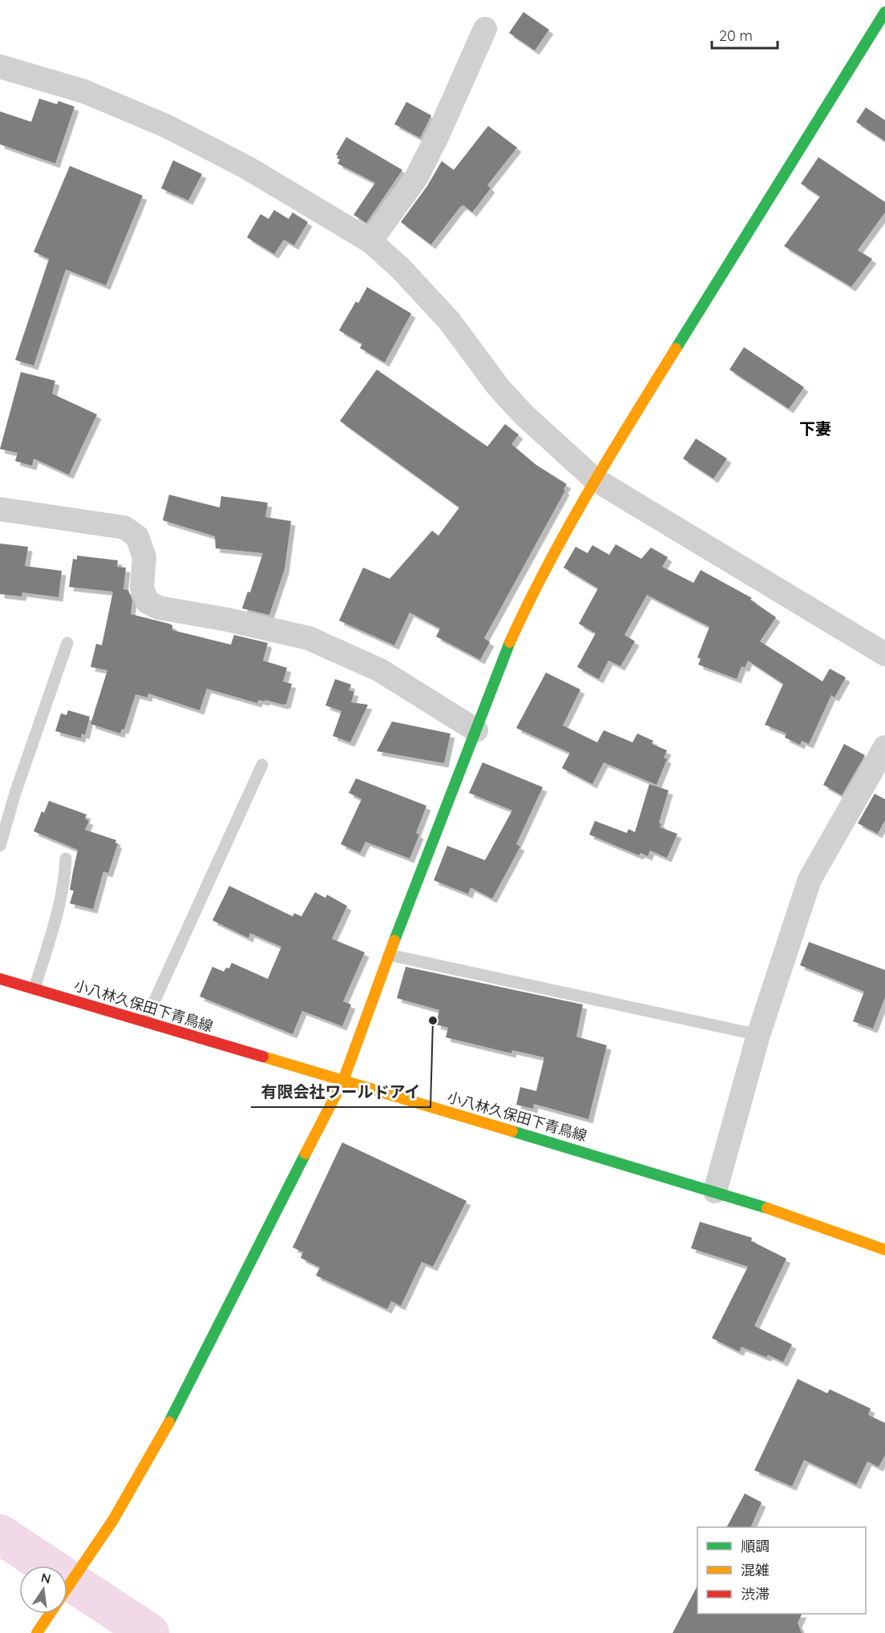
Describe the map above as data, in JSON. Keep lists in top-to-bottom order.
{
  "streets": {
    "street": ["小八林久保田下青鳥線"]
  },
  "districts": ["下妻"],
  "places": ["有限会社ワールドアイ"],
  "legend": ["順調", "混雑", "渋滞"],
  "scale_bar": "20 m",
  "north": "top"
}
